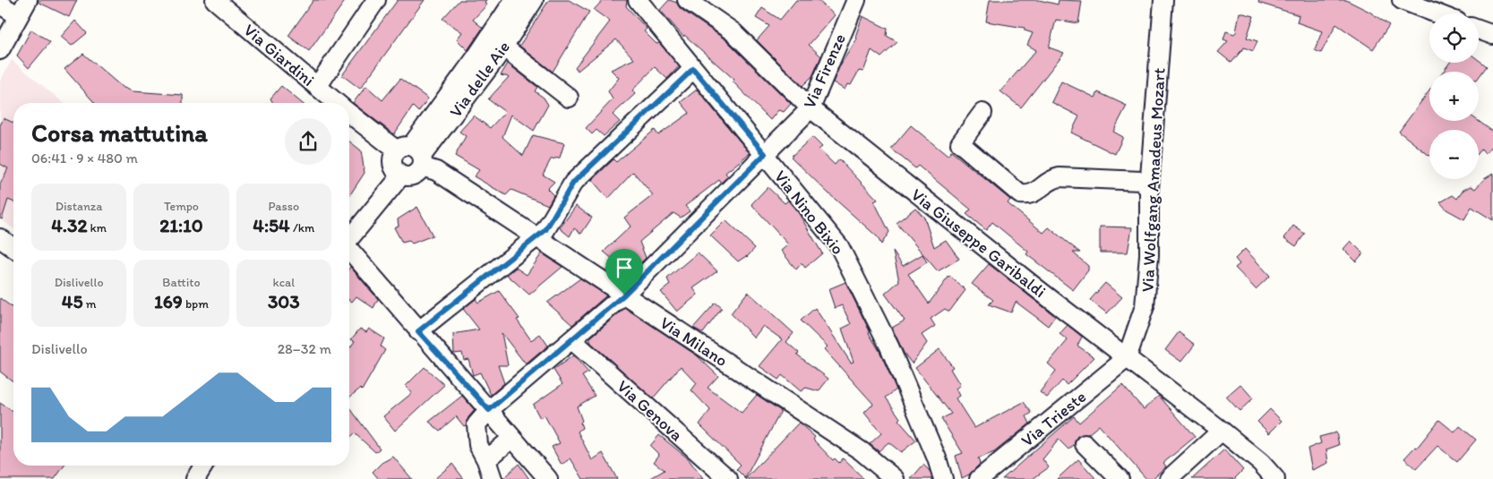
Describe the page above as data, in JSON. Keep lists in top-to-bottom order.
{
  "streets": {
    "street": [
      "Via Giardini",
      "Via Firenze",
      "Via delle Aie",
      "Via Wolfgang Amadeus Mozart",
      "Via Nino Bixio",
      "Via Giuseppe Garibaldi",
      "Via Milano",
      "Via Genova",
      "Via Trieste"
    ]
  },
  "crossings": [
    ["Via Giardini", "Via delle Aie"],
    ["Via Giardini", "Via Milano"],
    ["Via Firenze", "Via Nino Bixio"],
    ["Via Firenze", "Via Giuseppe Garibaldi"],
    ["Via Firenze", "Via Milano"],
    ["Via Firenze", "Via Genova"],
    ["Via delle Aie", "Via Milano"],
    ["Via Wolfgang Amadeus Mozart", "Via Giuseppe Garibaldi"],
    ["Via Wolfgang Amadeus Mozart", "Via Trieste"],
    ["Via Giuseppe Garibaldi", "Via Trieste"]
  ],
  "page": {
    "map_buttons": ["+", "−"],
    "heading": ["Corsa mattutina", "06:41 · 9 × 480 m"],
    "stats": [
      ["Distanza", "4.32 km"],
      ["Tempo", "21:10"],
      ["Passo", "4:54 /km"],
      ["Dislivello", "45 m"],
      ["Battito", "169 bpm"],
      ["kcal", "303"]
    ],
    "chart": ["Dislivello", "28–32 m"]
  }
}
